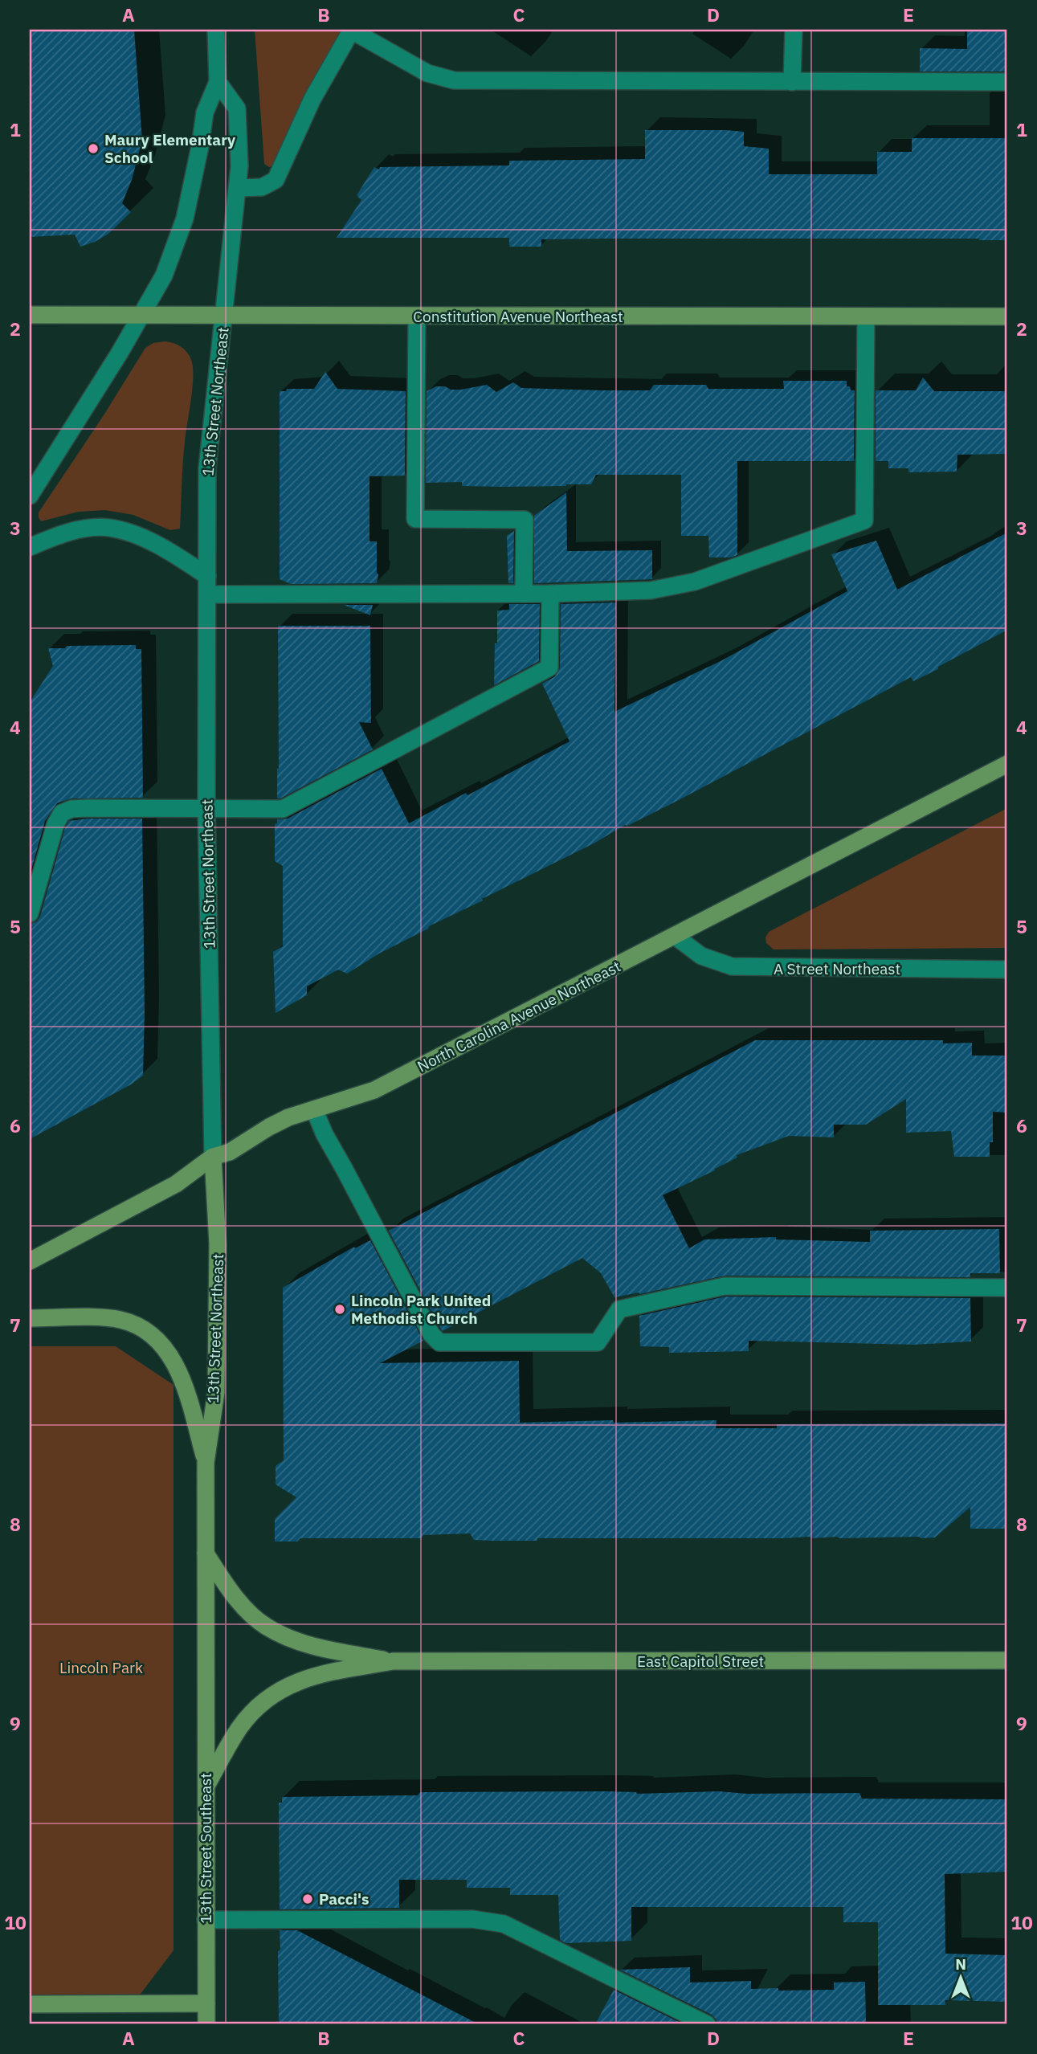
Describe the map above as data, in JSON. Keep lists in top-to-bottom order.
{
  "streets": {
    "main road": [
      "Constitution Avenue Northeast",
      "13th Street Northeast",
      "North Carolina Avenue Northeast",
      "East Capitol Street",
      "13th Street Southeast"
    ],
    "street": ["A Street Northeast"]
  },
  "crossings": [
    ["Constitution Avenue Northeast", "13th Street Northeast"],
    ["13th Street Northeast", "North Carolina Avenue Northeast"],
    ["13th Street Northeast", "13th Street Southeast"],
    ["A Street Northeast", "North Carolina Avenue Northeast"]
  ],
  "parks": ["Lincoln Park"],
  "places": ["Maury Elementary School", "Lincoln Park United Methodist Church", "Pacci's"],
  "north": "top",
  "grid": {
    "columns": [
      "A",
      "B",
      "C",
      "D",
      "E"
    ],
    "rows": [
      "1",
      "2",
      "3",
      "4",
      "5",
      "6",
      "7",
      "8",
      "9",
      "10"
    ]
  }
}
